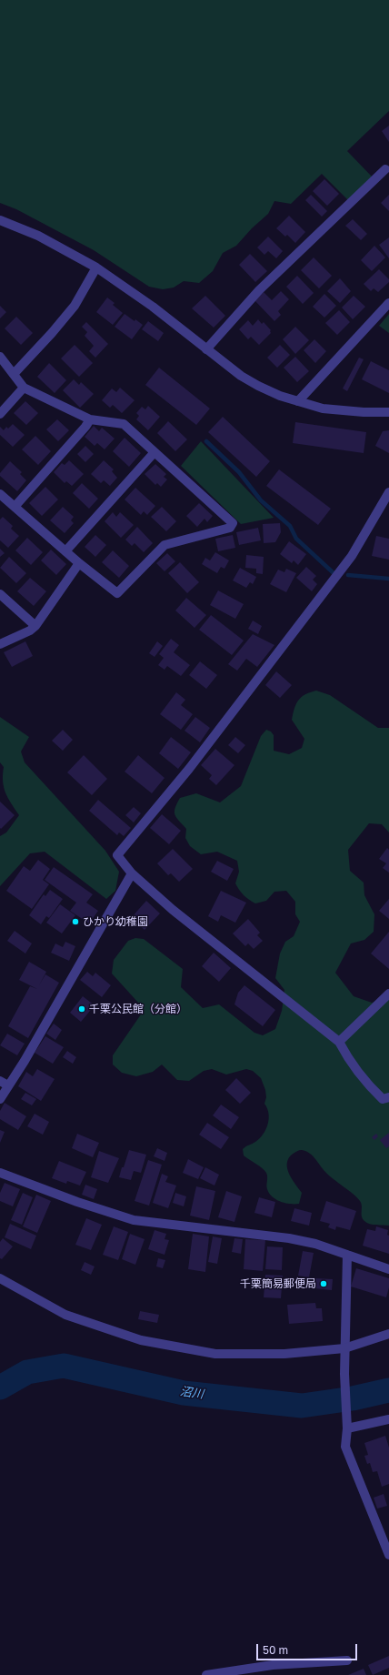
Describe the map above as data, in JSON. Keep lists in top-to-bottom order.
{
  "water": ["沼川"],
  "places": ["ひかり幼稚園", "千栗公民館（分館）", "千栗簡易郵便局"],
  "scale_bar": "50 m"
}
